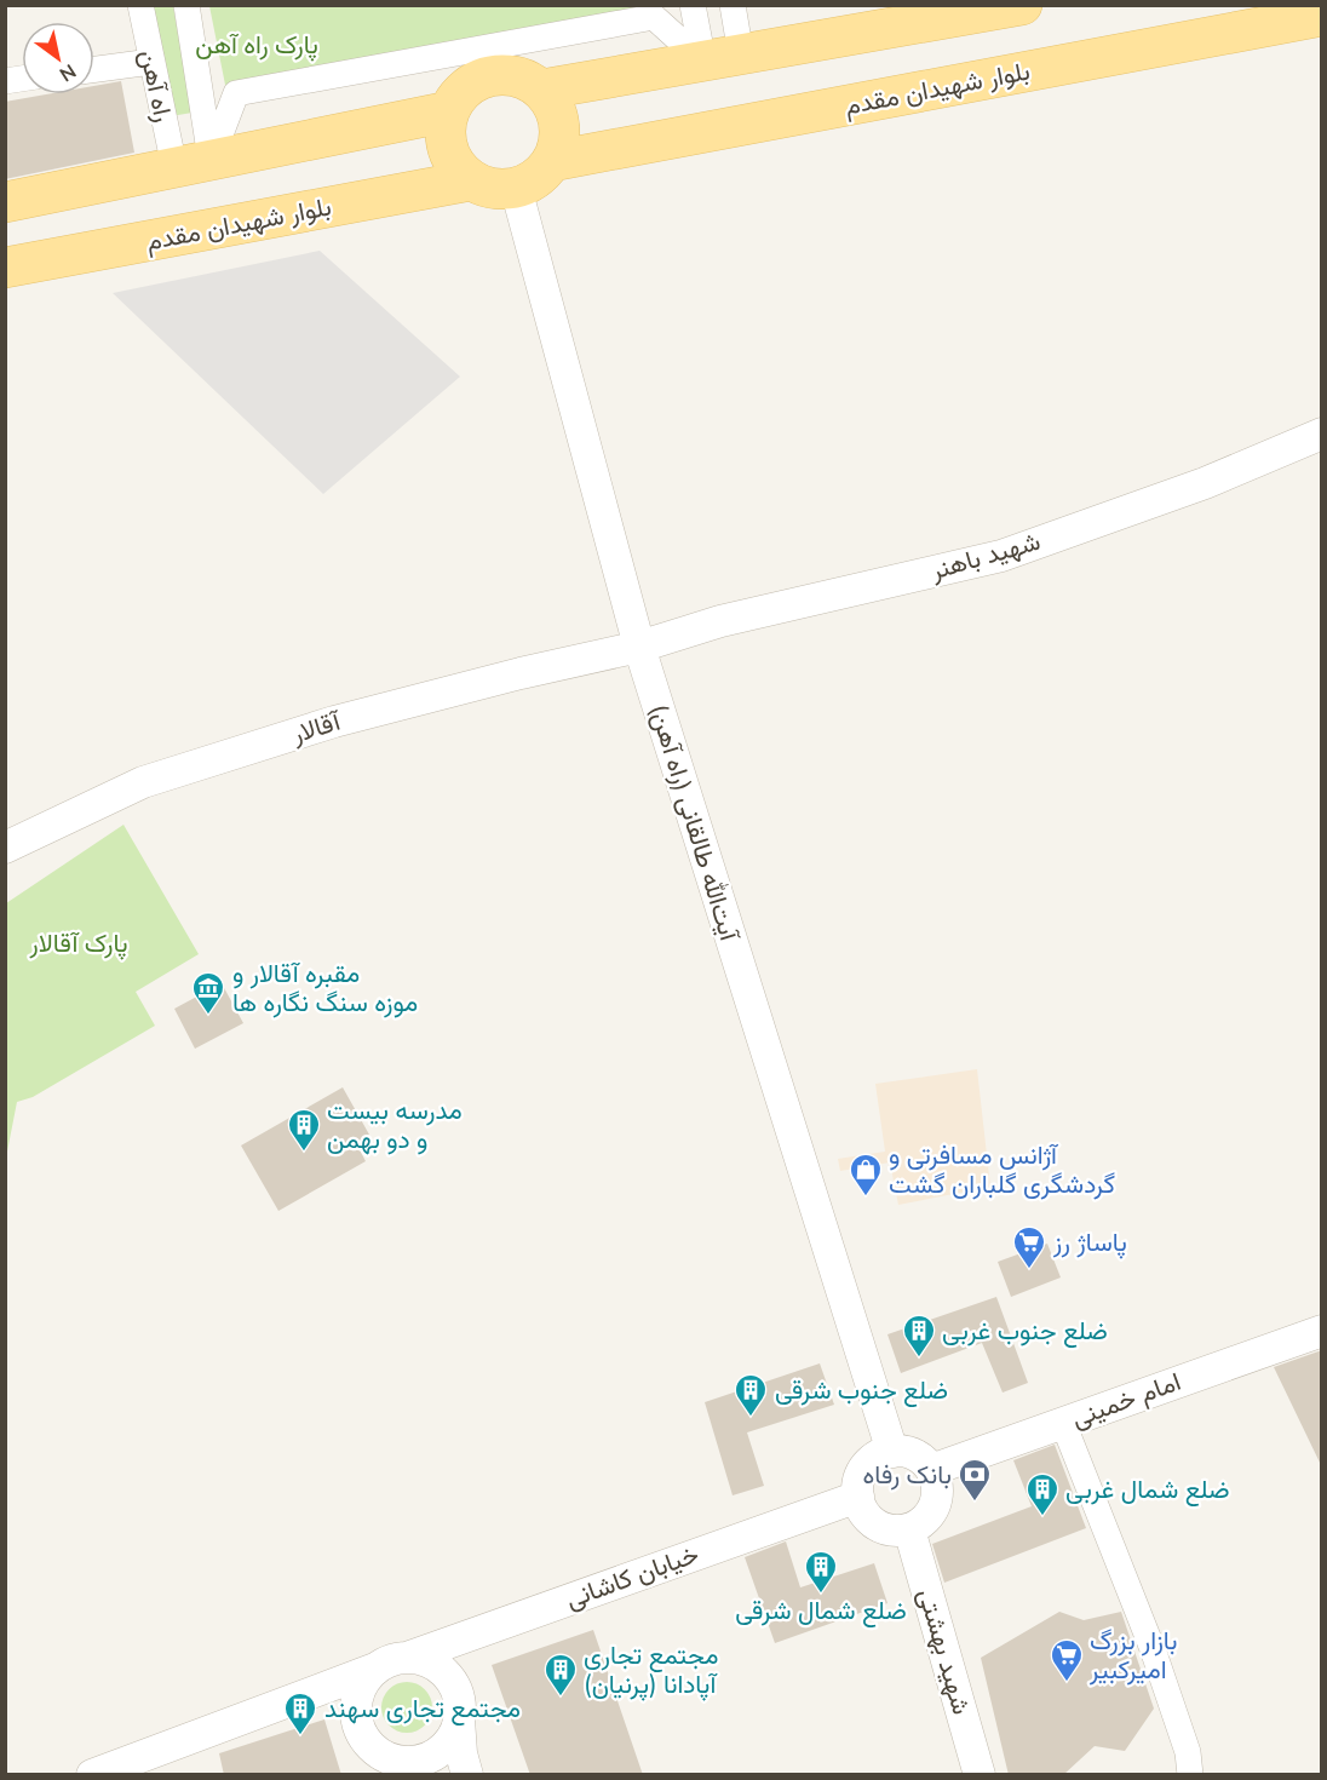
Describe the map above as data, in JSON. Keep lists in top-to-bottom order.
{
  "streets": {
    "main road": ["بلوار شهیدان مقدم"],
    "street": [
      "راه آهن",
      "شهید باهنر",
      "آقالار",
      "(راه آهن) آیت‌الله طالقانی",
      "امام خمینی",
      "خیابان کاشانی",
      "شهید بهشتی"
    ]
  },
  "crossings": [
    ["بلوار شهیدان مقدم", "(راه آهن) آیت‌الله طالقانی"],
    ["شهید باهنر", "آقالار"],
    ["شهید باهنر", "(راه آهن) آیت‌الله طالقانی"],
    ["آقالار", "(راه آهن) آیت‌الله طالقانی"],
    ["(راه آهن) آیت‌الله طالقانی", "امام خمینی"],
    ["(راه آهن) آیت‌الله طالقانی", "خیابان کاشانی"],
    ["(راه آهن) آیت‌الله طالقانی", "شهید بهشتی"],
    ["امام خمینی", "خیابان کاشانی"],
    ["امام خمینی", "شهید بهشتی"],
    ["خیابان کاشانی", "شهید بهشتی"]
  ],
  "parks": ["پارک راه آهن", "پارک آقالار"],
  "places": {
    "museum": ["مقبره آقالار و موزه سنگ نگاره ها"],
    "building": [
      "مدرسه بیست و دو بهمن",
      "ضلع جنوب غربی",
      "ضلع جنوب شرقی",
      "ضلع شمال غربی",
      "ضلع شمال شرقی",
      "مجتمع تجاری آپادانا (پرنیان)",
      "مجتمع تجاری سهند"
    ],
    "shop": ["آژانس مسافرتی و گردشگری گلباران گشت"],
    "supermarket": ["پاساژ رز", "بازار بزرگ امیرکبیر"],
    "bank": ["بانک رفاه"]
  },
  "north": "bottom right"
}
